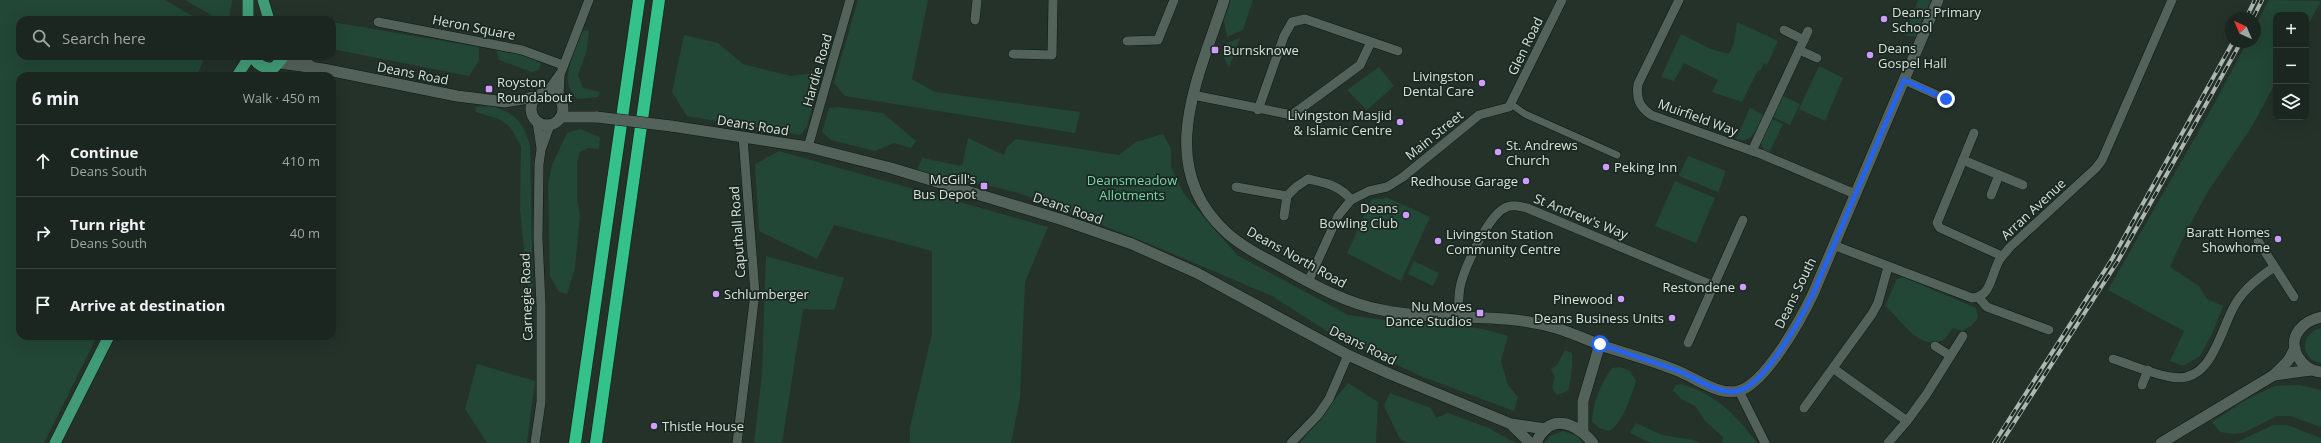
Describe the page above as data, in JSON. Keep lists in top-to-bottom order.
{
  "streets": {
    "street": [
      "Heron Square",
      "Glen Road",
      "Hardie Road",
      "Deans Road",
      "Muirfield Way",
      "Main Street",
      "Arran Avenue",
      "St Andrew's Way",
      "Caputhall Road",
      "Deans North Road",
      "Deans South",
      "Carnegie Road"
    ]
  },
  "crossings": [
    ["Glen Road", "Main Street"],
    ["Hardie Road", "Deans Road"],
    ["Deans Road", "Caputhall Road"],
    ["Deans Road", "Carnegie Road"],
    ["Muirfield Way", "Deans South"],
    ["Main Street", "Deans North Road"],
    ["St Andrew's Way", "Deans North Road"]
  ],
  "parks": ["Deansmeadow Allotments"],
  "places": {
    "other": [
      "Deans Primary School",
      "Deans Gospel Hall",
      "Livingston Dental Care",
      "Livingston Masjid & Islamic Centre",
      "St. Andrews Church",
      "Peking Inn",
      "Redhouse Garage",
      "Deans Bowling Club",
      "Baratt Homes Showhome",
      "Livingston Station Community Centre",
      "Restondene",
      "Schlumberger",
      "Pinewood",
      "Deans Business Units",
      "Thistle House"
    ],
    "transit": [
      "Burnsknowe",
      "Royston Roundabout",
      "McGill's Bus Depot",
      "Nu Moves Dance Studios"
    ]
  },
  "north": "top left",
  "page": {
    "map_buttons": ["+", "−"],
    "search": "Search here",
    "heading": ["6 min", "Walk · 450 m"],
    "list": [
      ["Continue", "Deans South", "410 m"],
      ["Turn right", "Deans South", "40 m"],
      "Arrive at destination"
    ]
  }
}
